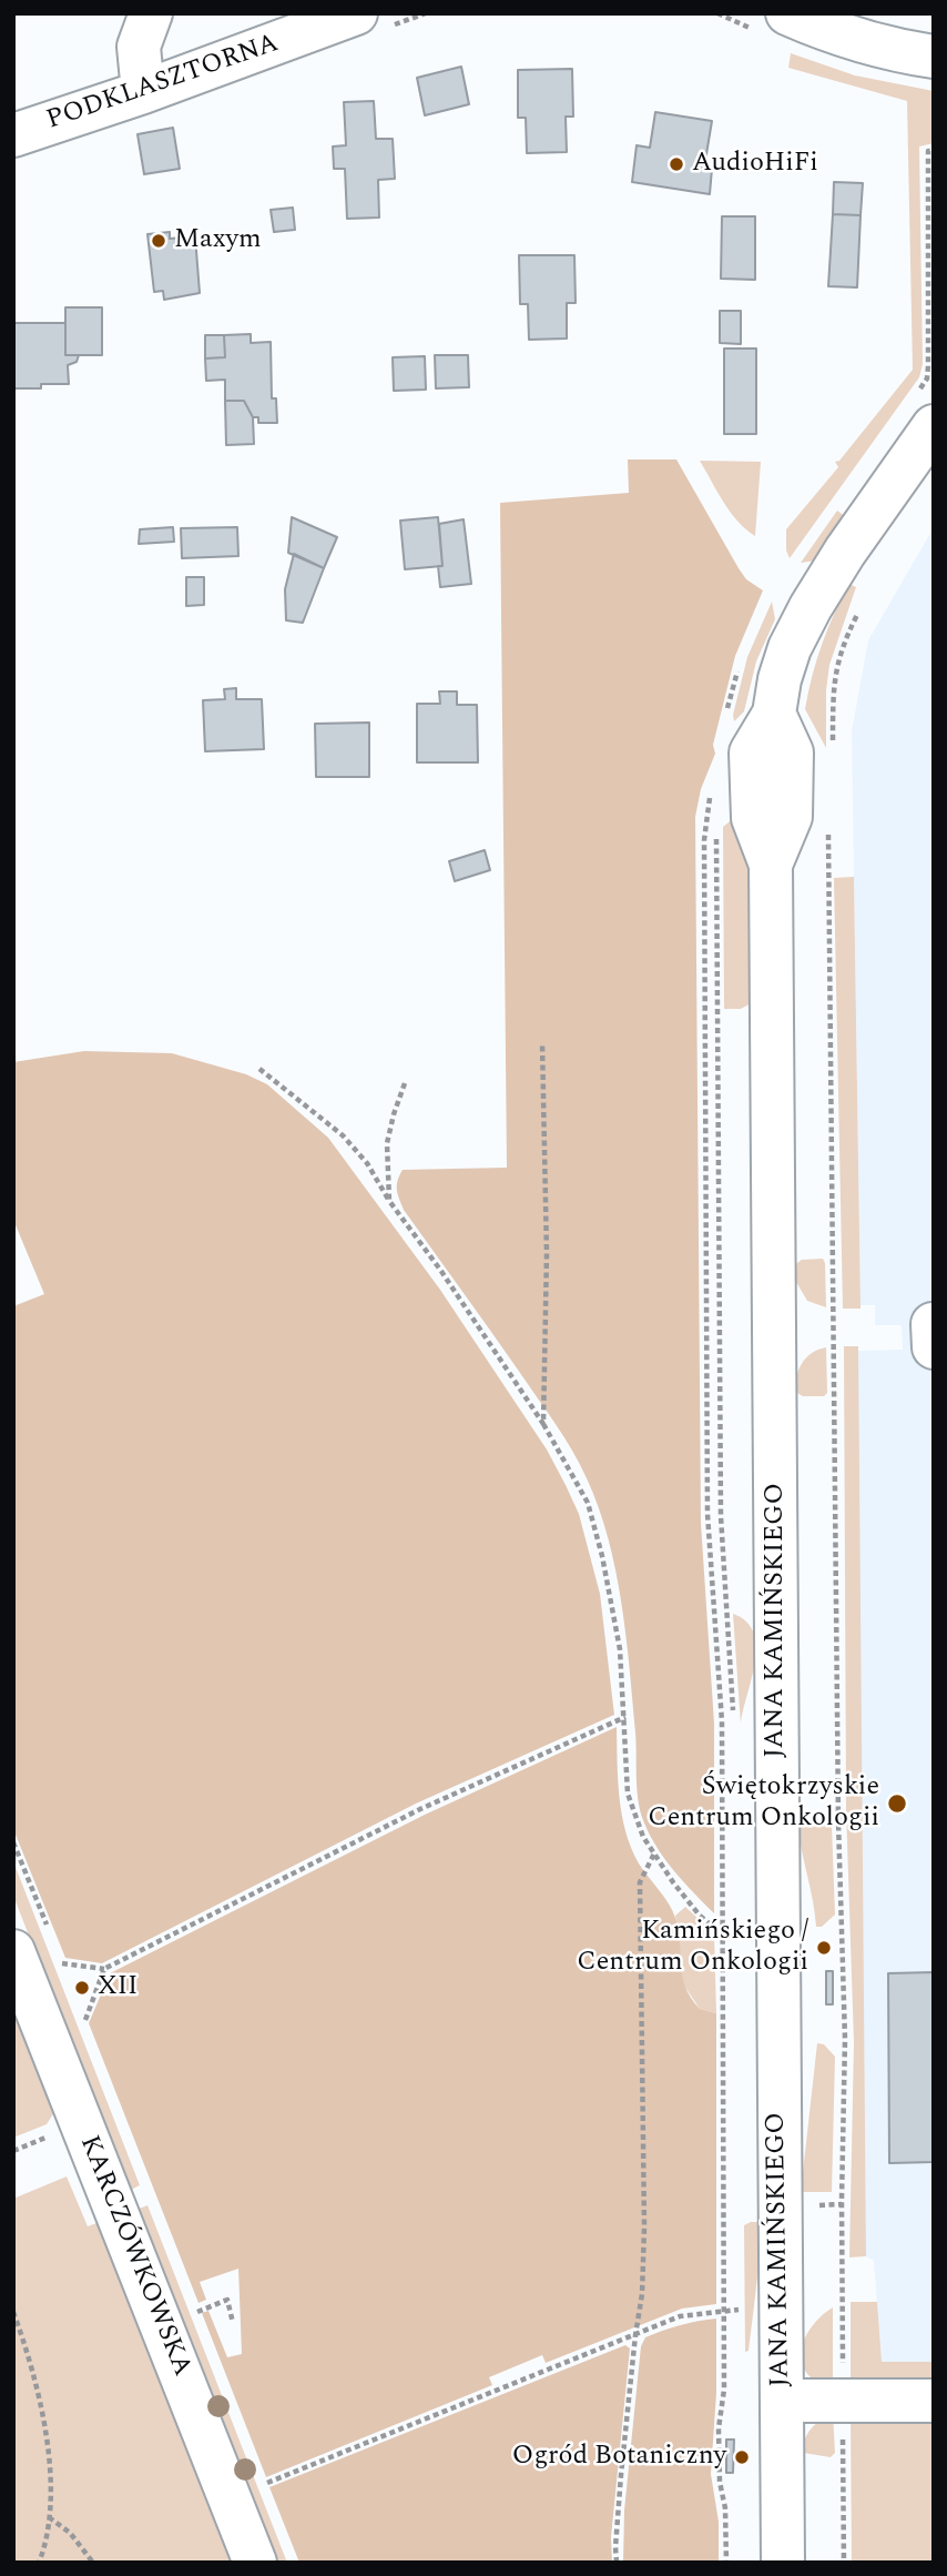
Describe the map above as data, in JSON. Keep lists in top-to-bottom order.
{
  "streets": {
    "street": ["PODKLASZTORNA", "JANA KAMIŃSKIEGO", "KARCZÓWKOWSKA"]
  },
  "places": [
    "AudioHiFi",
    "Maxym",
    "Świętokrzyskie Centrum Onkologii",
    "Kamińskiego / Centrum Onkologii",
    "XII",
    "Ogród Botaniczny"
  ]
}
